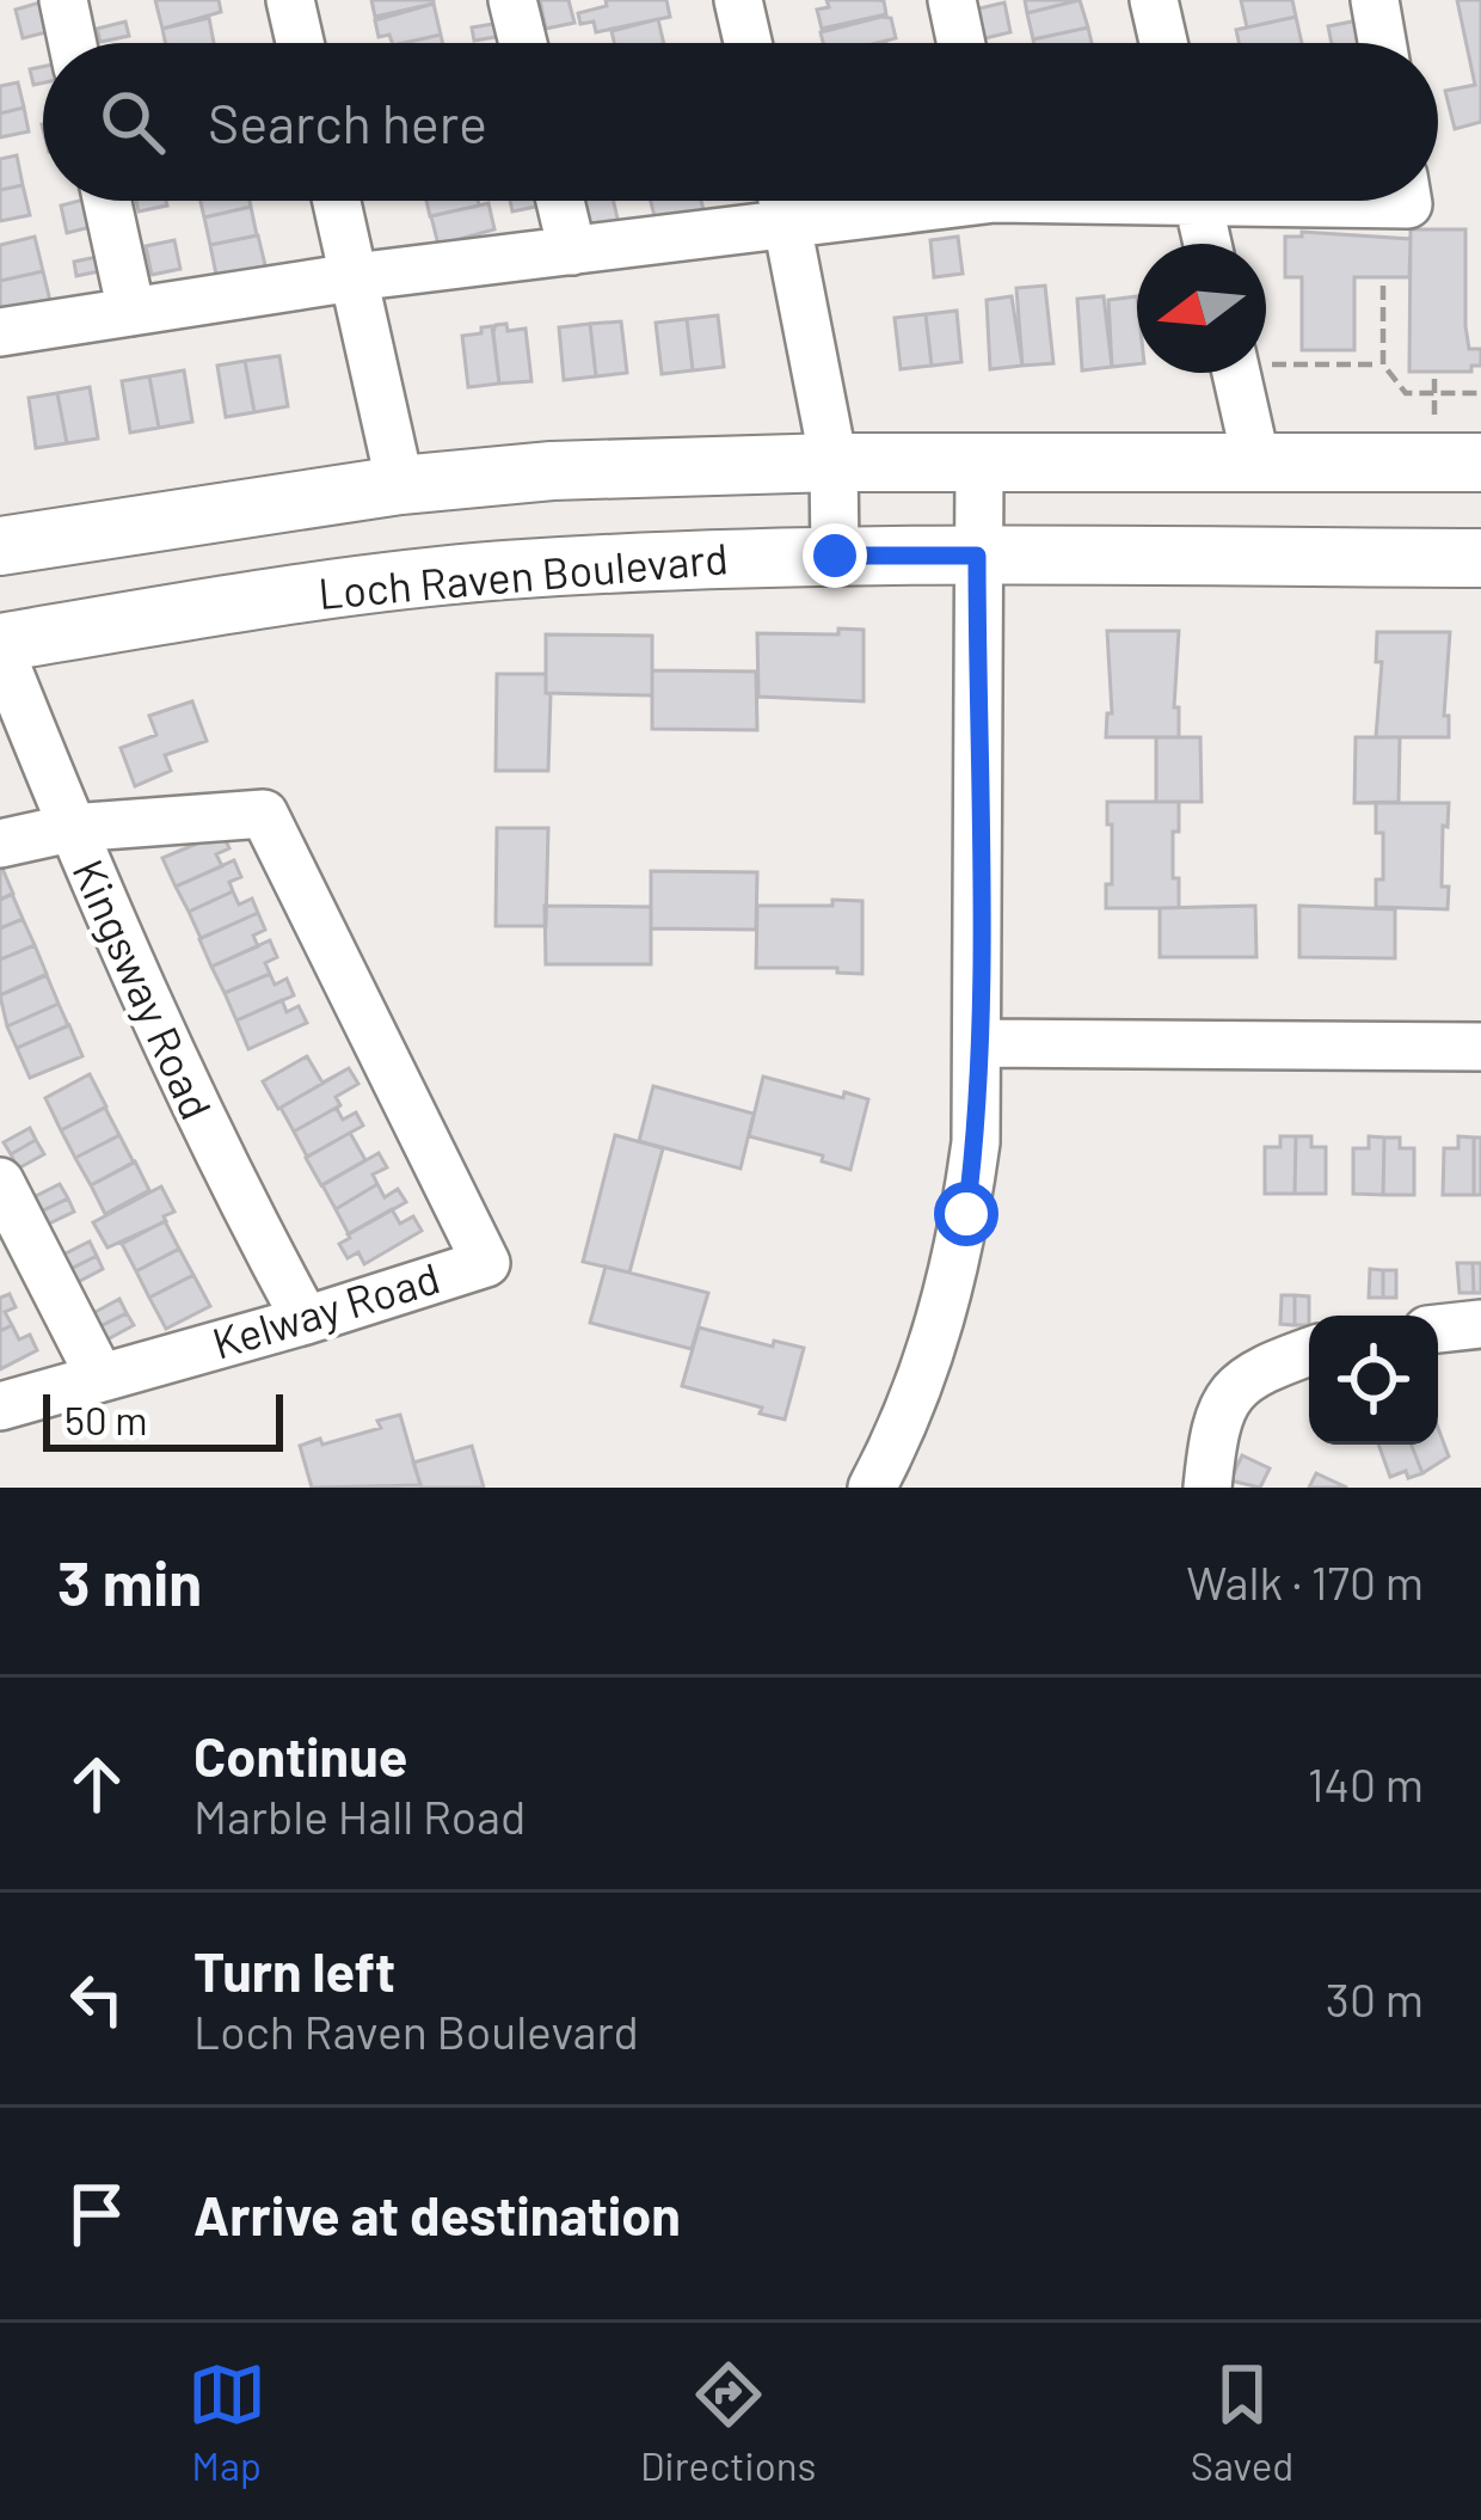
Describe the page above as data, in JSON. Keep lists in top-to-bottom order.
{
  "streets": {
    "main road": ["Loch Raven Boulevard"],
    "street": ["Kingsway Road", "Kelway Road"]
  },
  "crossings": [
    ["Loch Raven Boulevard", "Kingsway Road"],
    ["Kingsway Road", "Kelway Road"]
  ],
  "scale_bar": "50 m",
  "north": "left",
  "page": {
    "search": "Search here",
    "scale": "50 m",
    "heading": ["3 min", "Walk · 170 m"],
    "list": [
      ["Continue", "Marble Hall Road", "140 m"],
      ["Turn left", "Loch Raven Boulevard", "30 m"],
      "Arrive at destination"
    ],
    "nav": ["Map", "Directions", "Saved"]
  }
}
